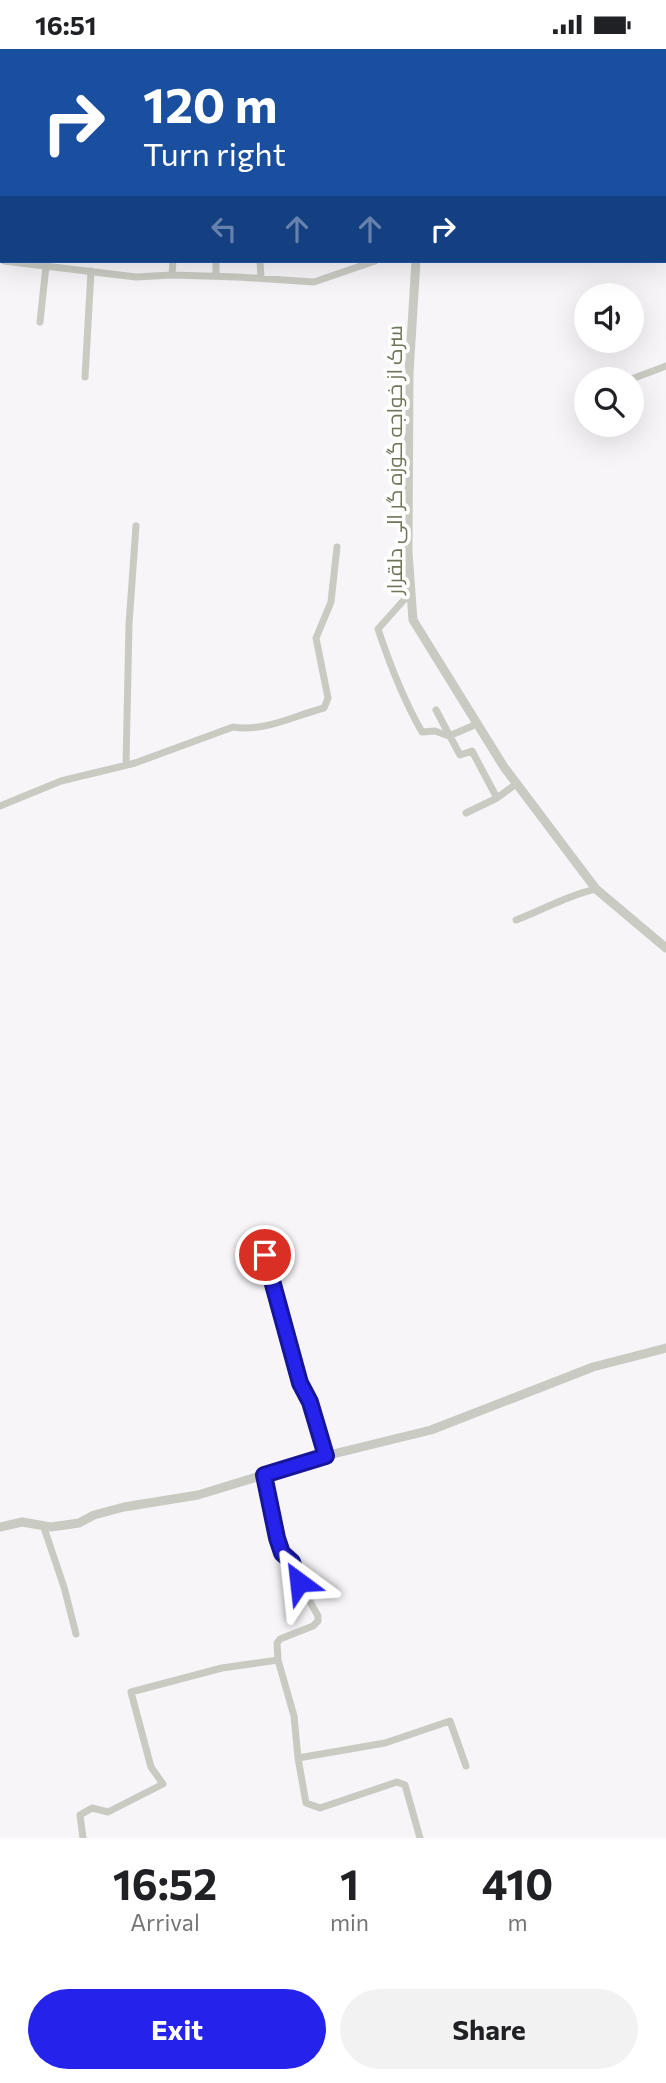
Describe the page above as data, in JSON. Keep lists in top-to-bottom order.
{
  "streets": {
    "street": ["سرک از خواجه گوزه گر الی دلقرار"]
  },
  "page": {
    "status": "16:51",
    "turn": ["120 m", "Turn right"],
    "eta": [
      "16:52",
      "Arrival",
      "1",
      "min",
      "410",
      "m"
    ],
    "buttons": ["Exit", "Share"]
  }
}
